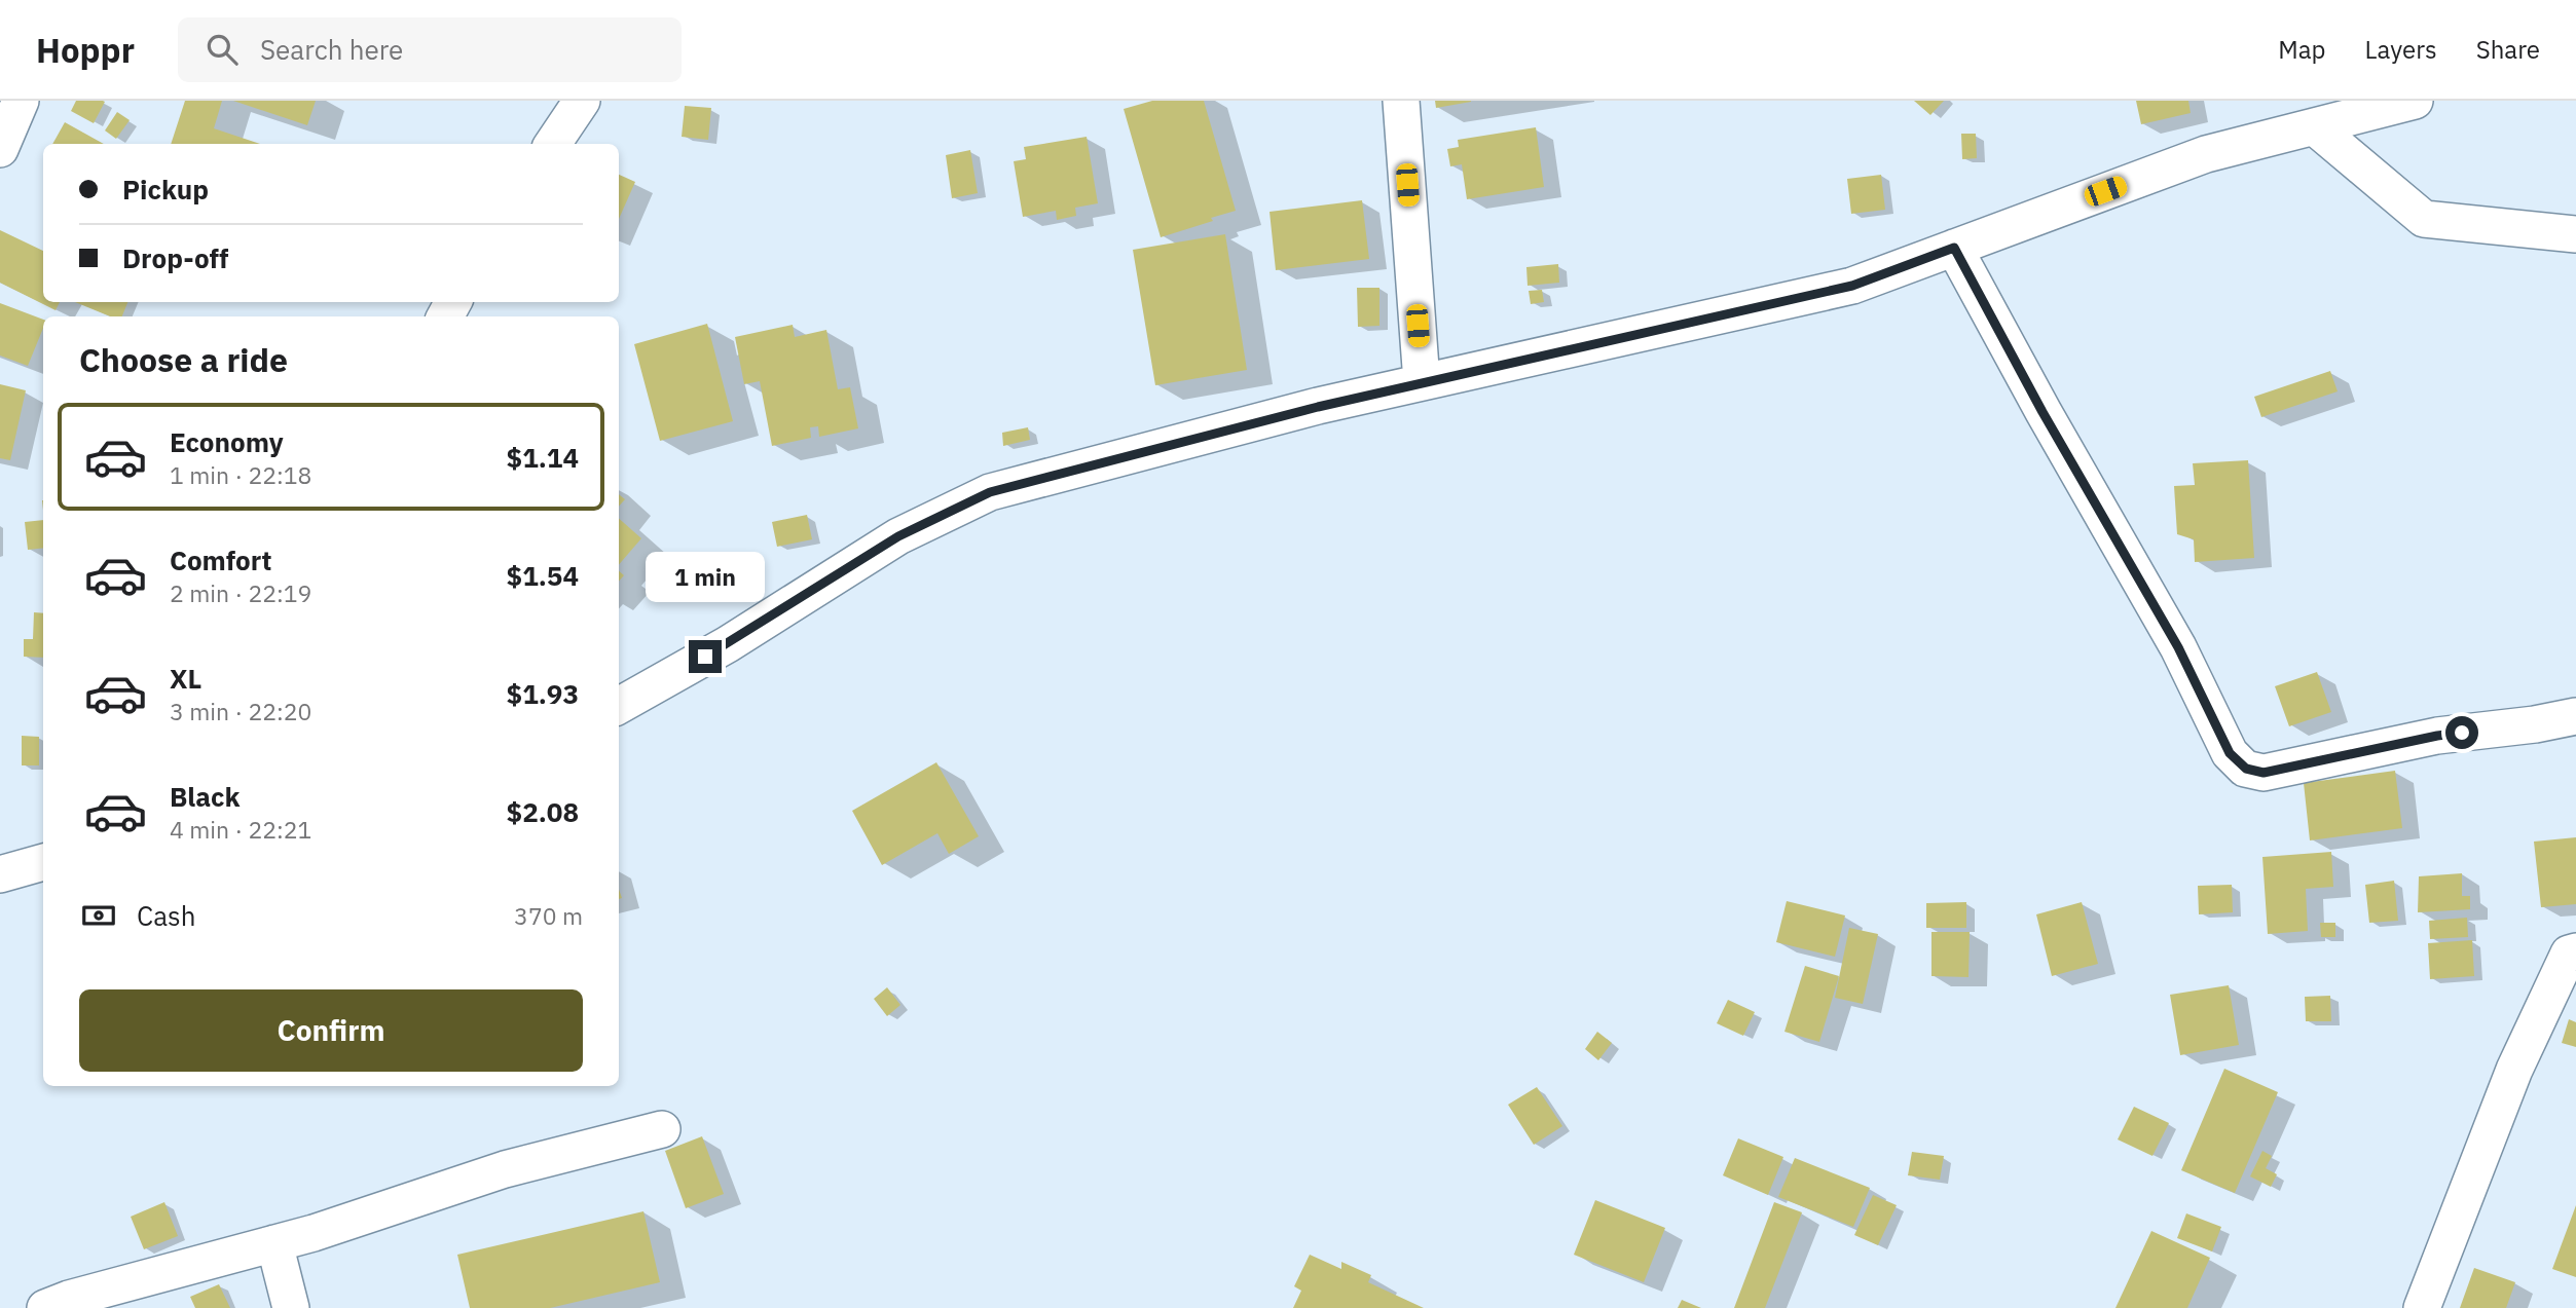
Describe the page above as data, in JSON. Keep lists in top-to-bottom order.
{
  "page": {
    "header": "Hoppr",
    "search": "Search here",
    "nav": ["Map", "Layers", "Share"],
    "banner": ["Pickup", "Drop-off"],
    "heading": "Choose a ride",
    "list": [
      {
        "name": "Economy",
        "note": "1 min · 22:18",
        "value": "$1.14"
      },
      {
        "name": "Comfort",
        "note": "2 min · 22:19",
        "value": "$1.54"
      },
      {
        "name": "XL",
        "note": "3 min · 22:20",
        "value": "$1.93"
      },
      {
        "name": "Black",
        "note": "4 min · 22:21",
        "value": "$2.08"
      }
    ],
    "bubble": "1 min",
    "pay": ["Cash", "370 m"],
    "buttons": "Confirm"
  }
}
